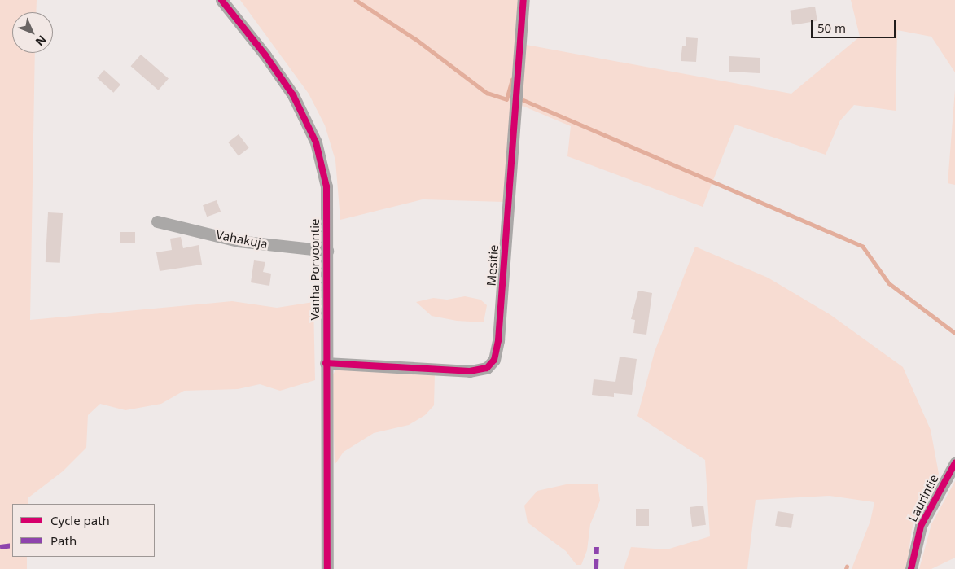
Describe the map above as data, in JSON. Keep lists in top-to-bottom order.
{
  "streets": {
    "street": [
      "Vahakuja",
      "Mesitie",
      "Vanha Porvoontie",
      "Laurintie"
    ]
  },
  "crossings": [
    ["Vahakuja", "Vanha Porvoontie"],
    ["Mesitie", "Vanha Porvoontie"]
  ],
  "legend": ["Cycle path", "Path"],
  "scale_bar": "50 m",
  "north": "bottom right"
}
